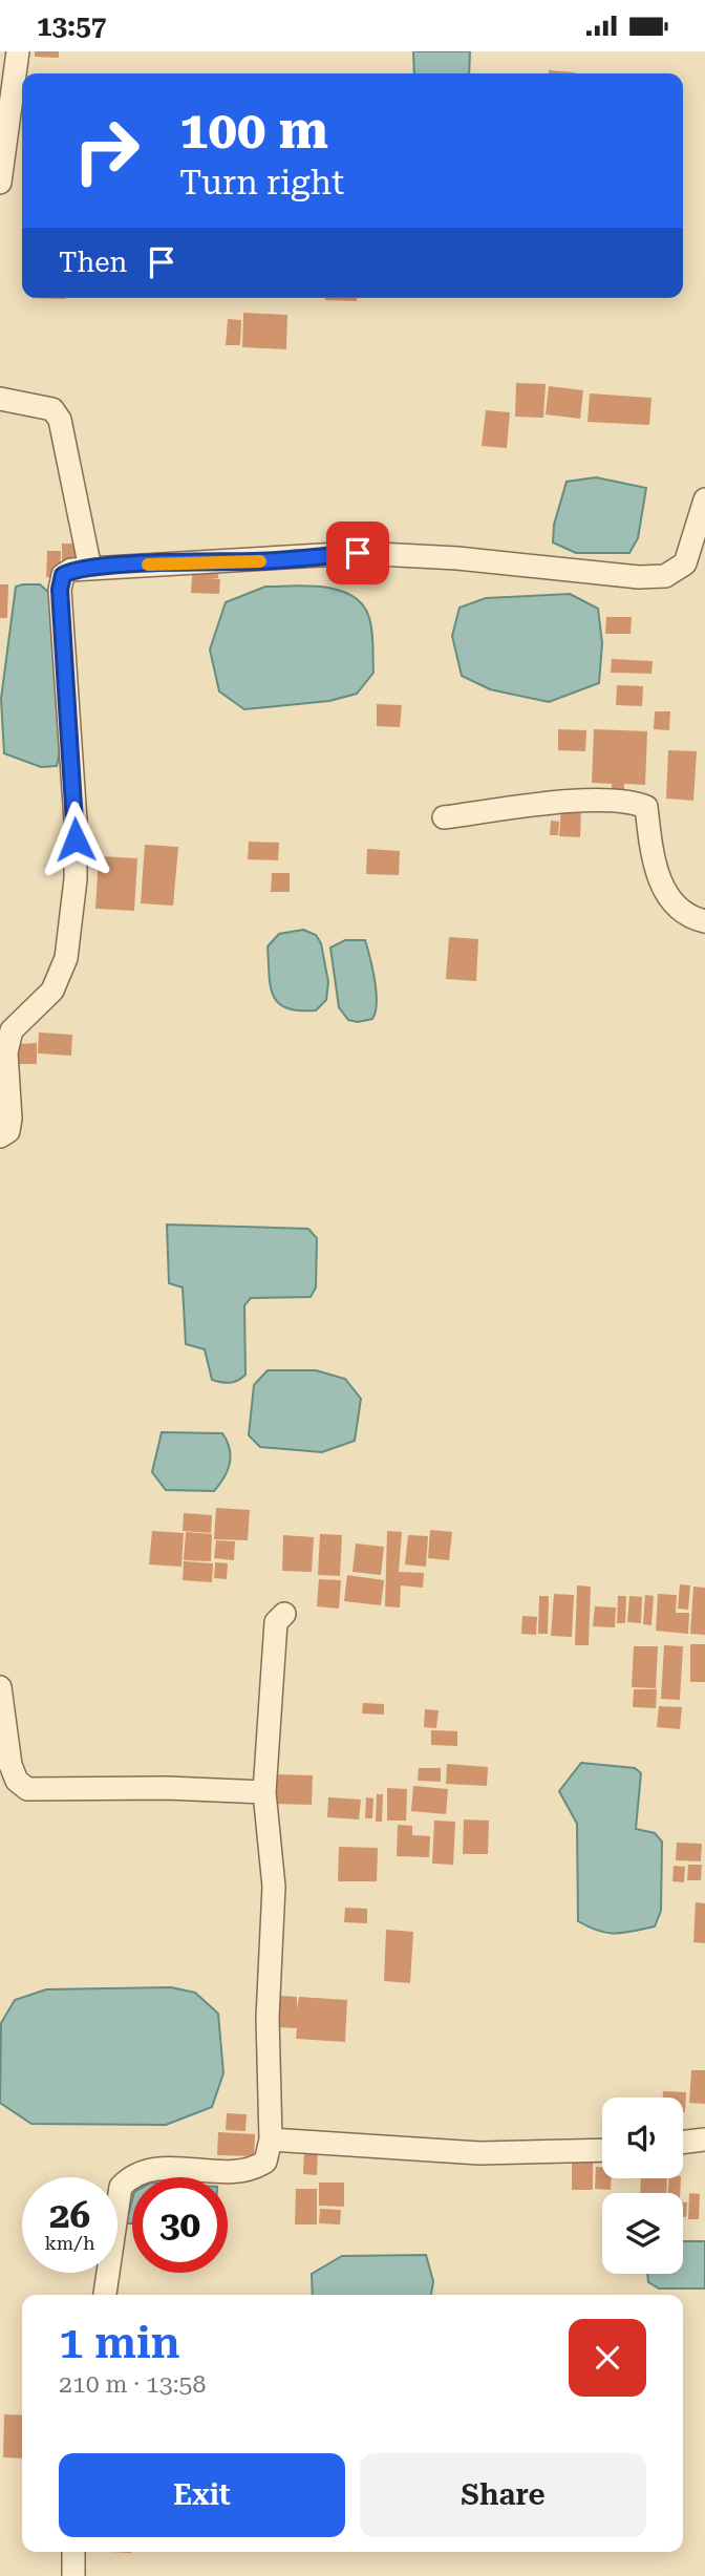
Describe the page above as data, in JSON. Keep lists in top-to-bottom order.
{
  "page": {
    "status": "13:57",
    "turn": ["100 m", "Turn right"],
    "then": "Then",
    "speed": "26 km/h",
    "limit": "30",
    "heading": ["1 min", "210 m · 13:58"],
    "buttons": ["Exit", "Share"]
  }
}
